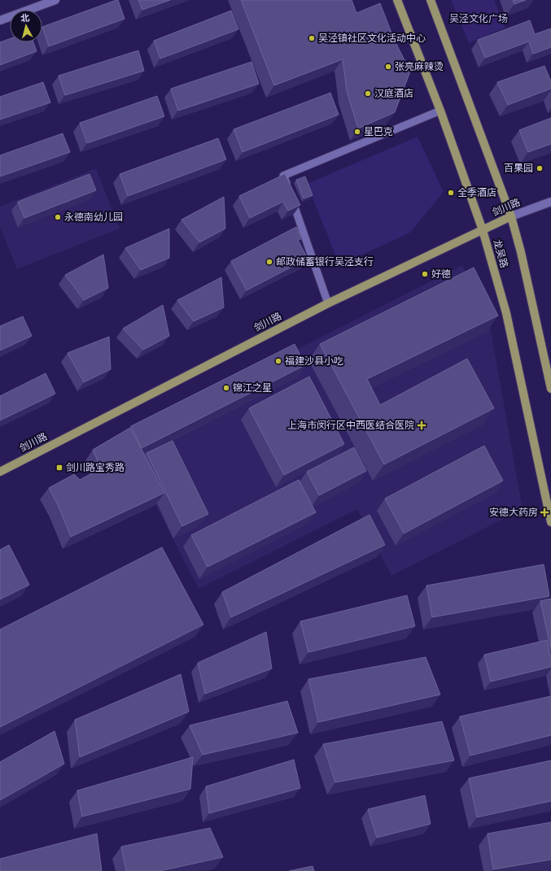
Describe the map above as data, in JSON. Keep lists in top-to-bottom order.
{
  "streets": {
    "main road": ["剑川路", "龙吴路"]
  },
  "crossings": [
    ["剑川路", "龙吴路"]
  ],
  "parks": ["吴泾文化广场"],
  "places": {
    "other": [
      "吴泾镇社区文化活动中心",
      "张亮麻辣烫",
      "汉庭酒店",
      "星巴克",
      "百果园",
      "全季酒店",
      "永德南幼儿园",
      "邮政储蓄银行吴泾支行",
      "好德",
      "福建沙县小吃",
      "锦江之星"
    ],
    "health": ["上海市闵行区中西医结合医院", "安德大药房"],
    "transit": ["剑川路宝秀路"]
  },
  "north": "top"
}
